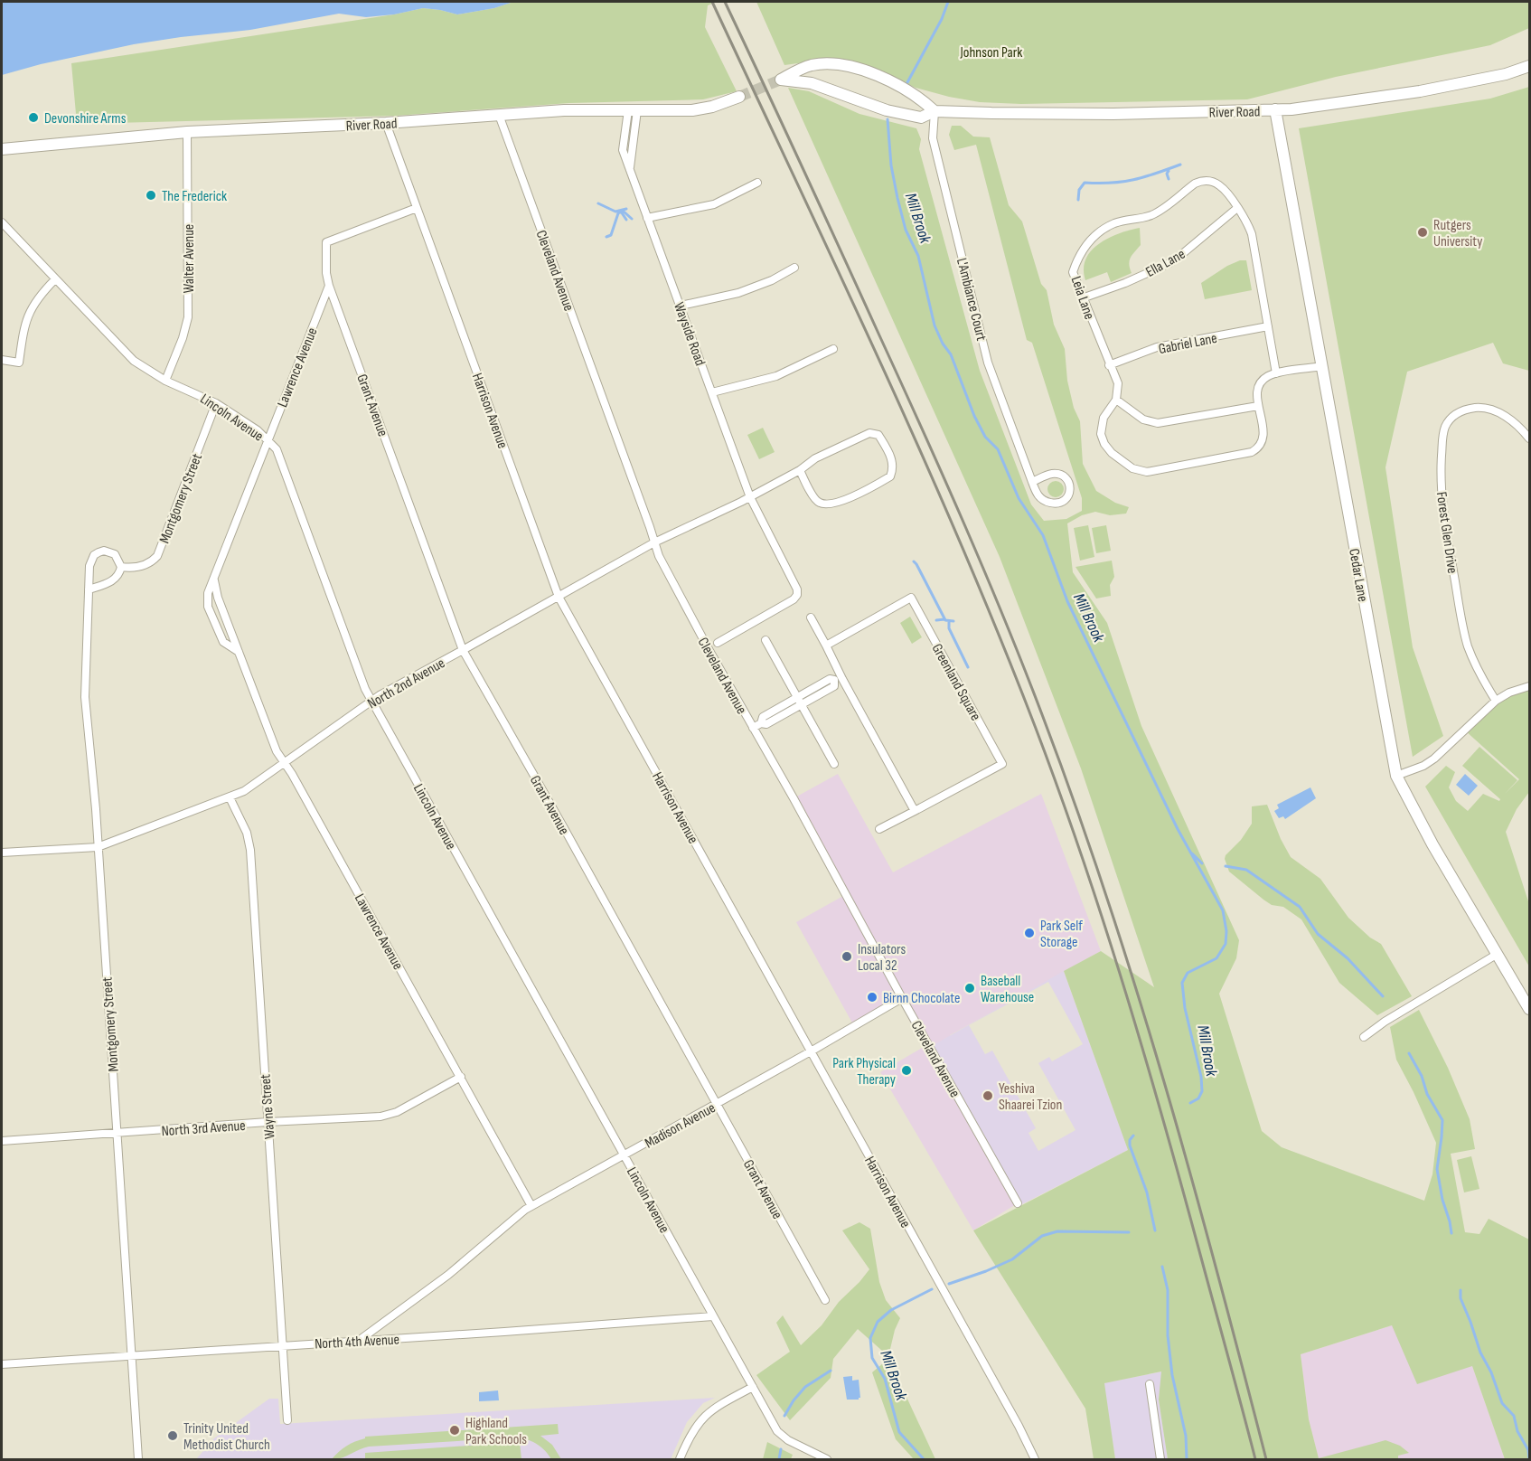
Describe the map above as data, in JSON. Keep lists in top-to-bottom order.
{
  "streets": {
    "street": [
      "River Road",
      "Walter Avenue",
      "Ella Lane",
      "Cleveland Avenue",
      "Leia Lane",
      "L'Ambiance Court",
      "Wayside Road",
      "Gabriel Lane",
      "Lawrence Avenue",
      "Grant Avenue",
      "Harrison Avenue",
      "Lincoln Avenue",
      "Montgomery Street",
      "Forest Glen Drive",
      "Cedar Lane",
      "Greenland Square",
      "North 2nd Avenue",
      "Wayne Street",
      "Madison Avenue",
      "North 3rd Avenue",
      "North 4th Avenue"
    ]
  },
  "crossings": [
    ["River Road", "Walter Avenue"],
    ["River Road", "Cleveland Avenue"],
    ["River Road", "L'Ambiance Court"],
    ["River Road", "Wayside Road"],
    ["River Road", "Harrison Avenue"],
    ["River Road", "Cedar Lane"],
    ["Walter Avenue", "Lincoln Avenue"],
    ["Ella Lane", "Leia Lane"],
    ["Cleveland Avenue", "North 2nd Avenue"],
    ["Cleveland Avenue", "Madison Avenue"],
    ["Leia Lane", "Gabriel Lane"],
    ["Wayside Road", "North 2nd Avenue"],
    ["Lawrence Avenue", "Grant Avenue"],
    ["Lawrence Avenue", "Harrison Avenue"],
    ["Lawrence Avenue", "Lincoln Avenue"],
    ["Lawrence Avenue", "North 2nd Avenue"],
    ["Lawrence Avenue", "Madison Avenue"],
    ["Lawrence Avenue", "North 3rd Avenue"],
    ["Grant Avenue", "North 2nd Avenue"],
    ["Grant Avenue", "Madison Avenue"],
    ["Harrison Avenue", "North 2nd Avenue"],
    ["Harrison Avenue", "Madison Avenue"],
    ["Lincoln Avenue", "Montgomery Street"],
    ["Lincoln Avenue", "North 2nd Avenue"],
    ["Lincoln Avenue", "Madison Avenue"],
    ["Lincoln Avenue", "North 4th Avenue"],
    ["Montgomery Street", "North 2nd Avenue"],
    ["Montgomery Street", "North 3rd Avenue"],
    ["Montgomery Street", "North 4th Avenue"],
    ["North 2nd Avenue", "Wayne Street"],
    ["Wayne Street", "North 3rd Avenue"],
    ["Wayne Street", "North 4th Avenue"],
    ["Madison Avenue", "North 4th Avenue"]
  ],
  "water": ["Mill Brook"],
  "parks": ["Johnson Park"],
  "places": [
    "Devonshire Arms",
    "The Frederick",
    "Rutgers University",
    "Park Self Storage",
    "Insulators Local 32",
    "Baseball Warehouse",
    "Birnn Chocolate",
    "Park Physical Therapy",
    "Yeshiva Shaarei Tzion",
    "Highland Park Schools",
    "Trinity United Methodist Church"
  ]
}
